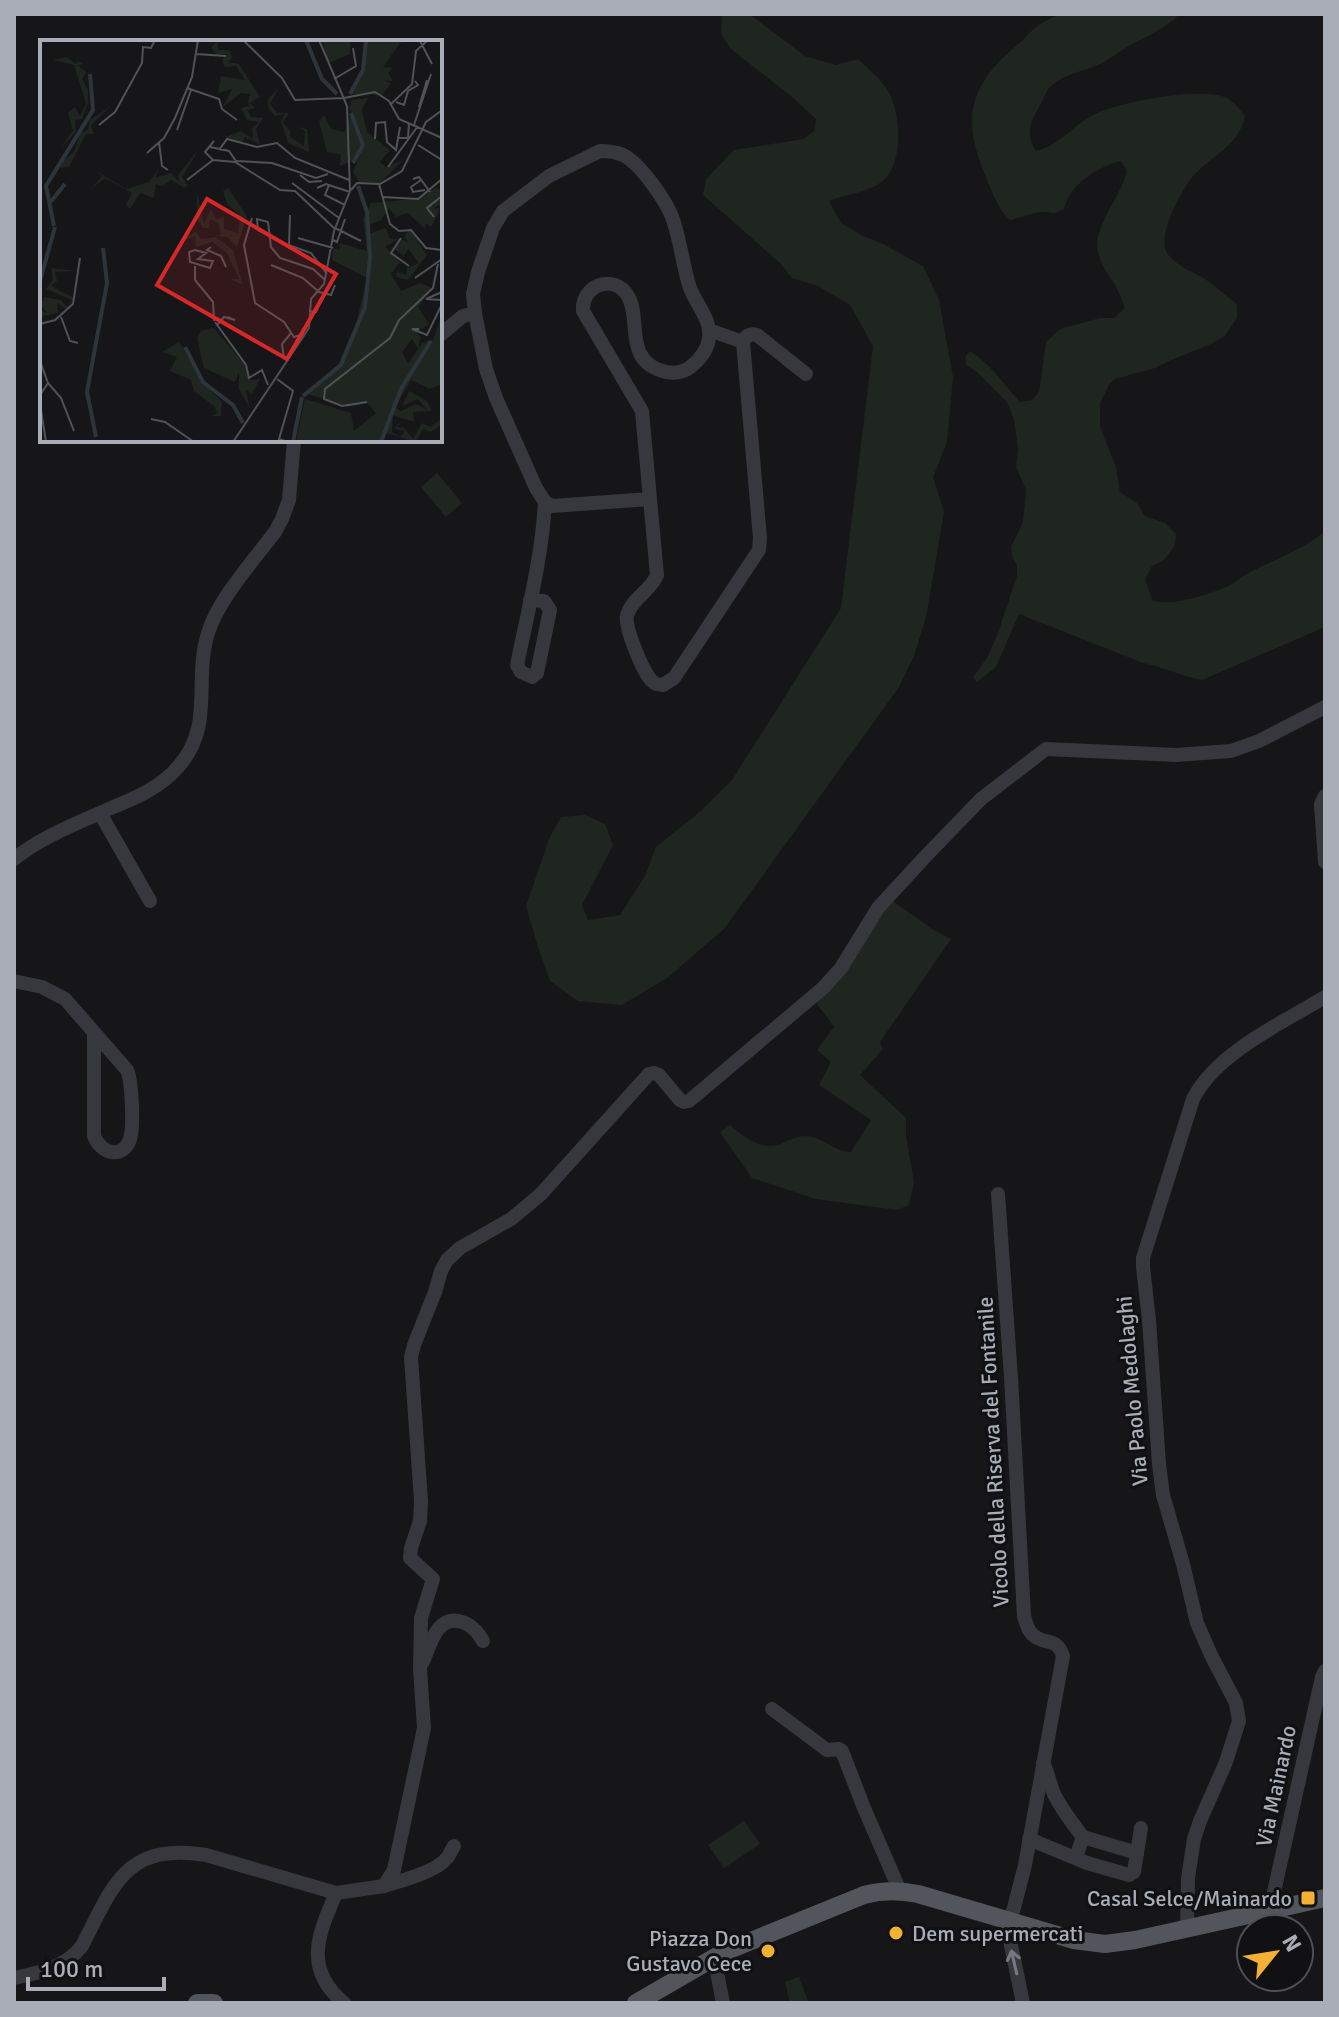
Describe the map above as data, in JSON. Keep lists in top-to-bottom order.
{
  "streets": {
    "street": ["Via Paolo Medolaghi", "Vicolo della Riserva del Fontanile", "Via Mainardo"]
  },
  "places": {
    "transit": ["Casal Selce/Mainardo"],
    "other": ["Dem supermercati", "Piazza Don Gustavo Cece"]
  },
  "scale_bar": "100 m",
  "north": "top right"
}
